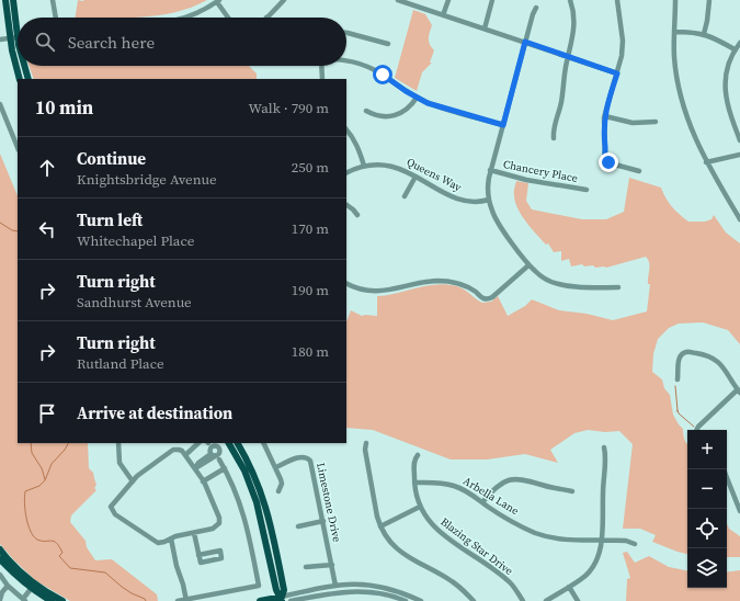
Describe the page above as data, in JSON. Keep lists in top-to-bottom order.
{
  "streets": {
    "street": [
      "Chancery Place",
      "Queens Way",
      "Arbella Lane",
      "Limestone Drive",
      "Blazing Star Drive"
    ]
  },
  "crossings": [
    ["Arbella Lane", "Blazing Star Drive"]
  ],
  "page": {
    "search": "Search here",
    "heading": ["10 min", "Walk · 790 m"],
    "list": [
      ["Continue", "Knightsbridge Avenue", "250 m"],
      ["Turn left", "Whitechapel Place", "170 m"],
      ["Turn right", "Sandhurst Avenue", "190 m"],
      ["Turn right", "Rutland Place", "180 m"],
      "Arrive at destination"
    ],
    "map_buttons": ["+", "−"]
  }
}
